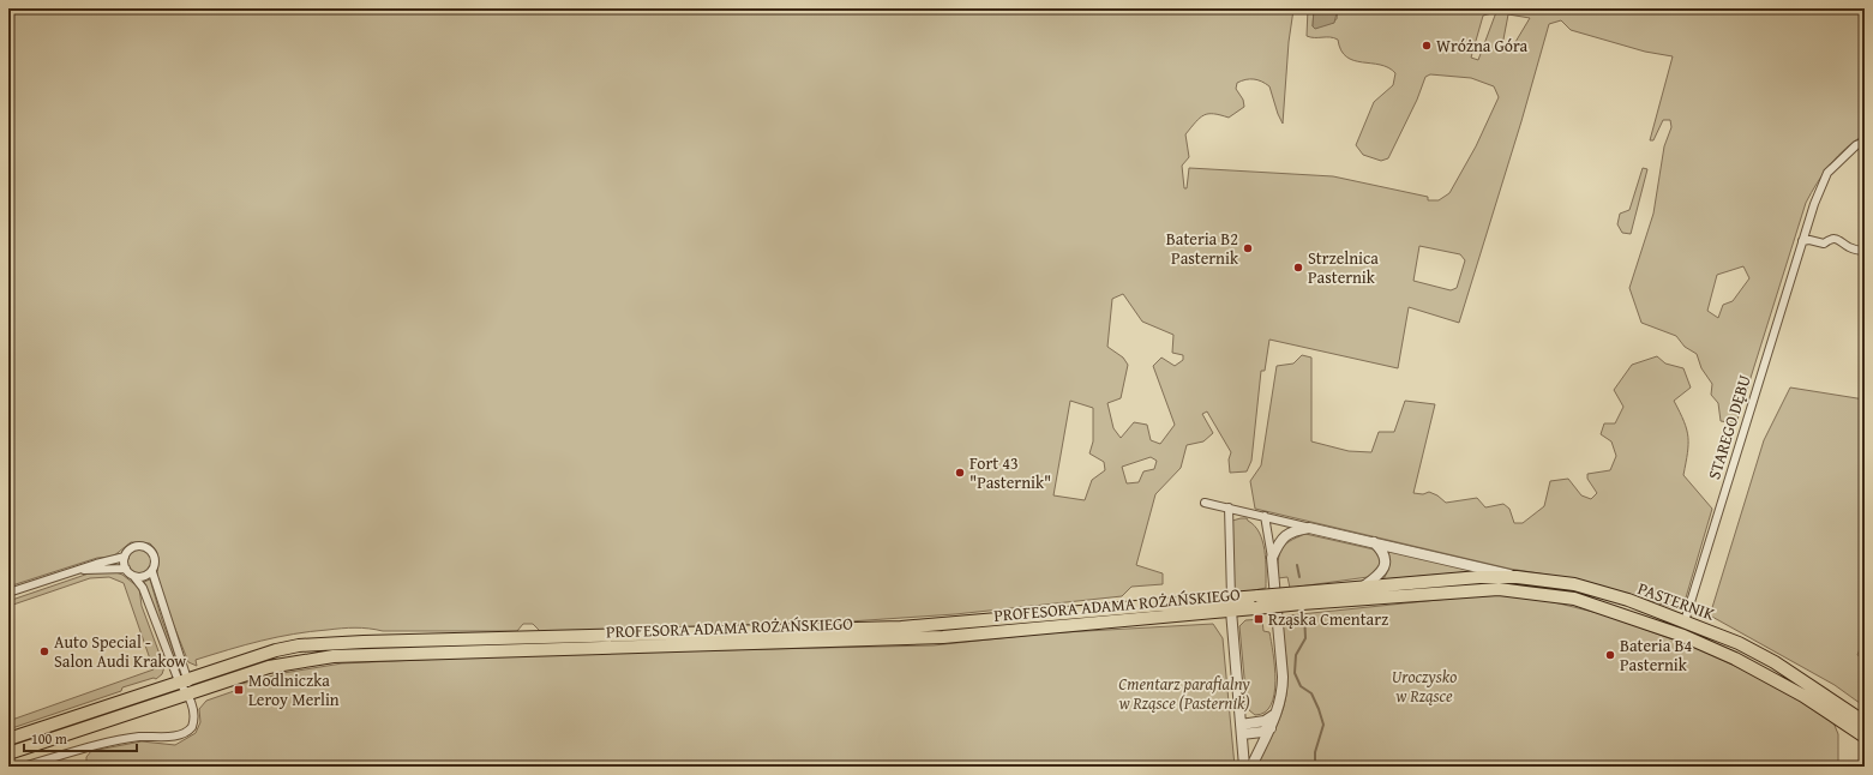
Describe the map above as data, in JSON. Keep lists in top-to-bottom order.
{
  "streets": {
    "main road": ["PASTERNIK", "PROFESORA ADAMA ROŻAŃSKIEGO"],
    "street": ["STAREGO DĘBU"]
  },
  "crossings": [
    ["STAREGO DĘBU", "PASTERNIK"],
    ["PASTERNIK", "PROFESORA ADAMA ROŻAŃSKIEGO"]
  ],
  "parks": ["Uroczysko w Rząsce", "Cmentarz parafialny w Rząsce (Pasternik)"],
  "places": {
    "other": [
      "Wróżna Góra",
      "Bateria B2 Pasternik",
      "Strzelnica Pasternik",
      "Fort 43 \"Pasternik\"",
      "Auto Special - Salon Audi Krakow",
      "Bateria B4 Pasternik"
    ],
    "transit": ["Rząska Cmentarz", "Modlniczka Leroy Merlin"]
  },
  "scale_bar": "100 m"
}
